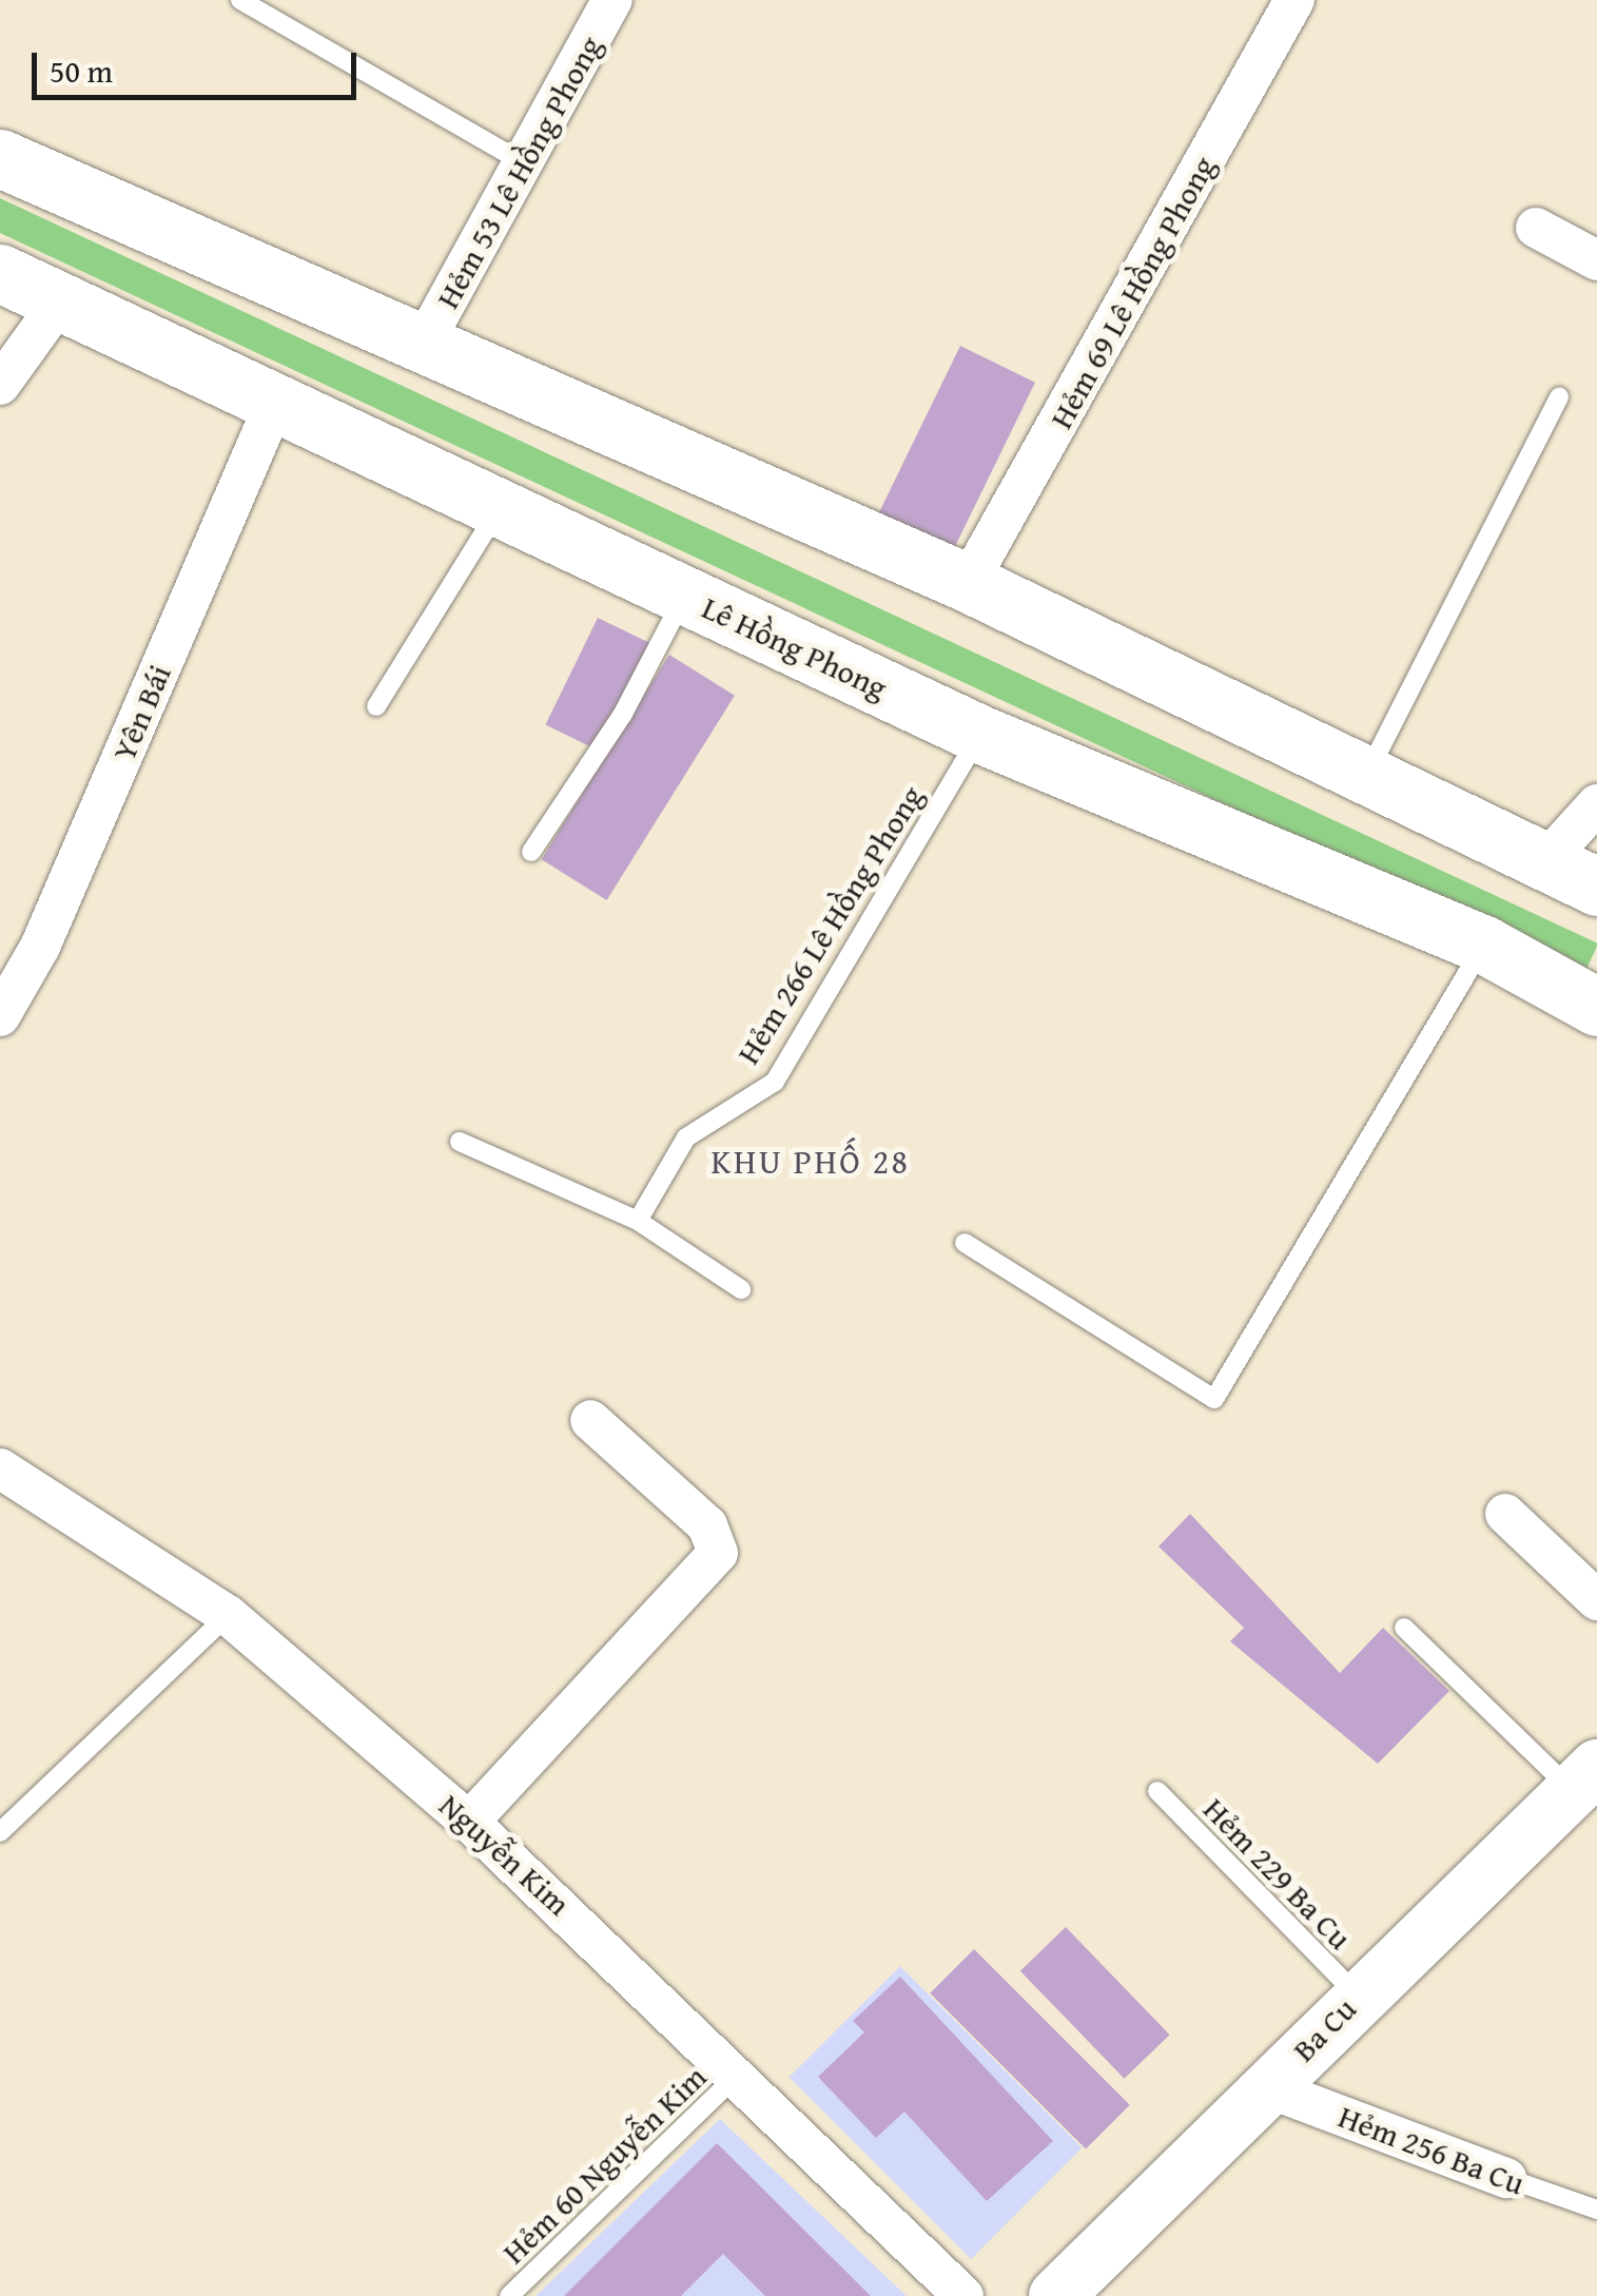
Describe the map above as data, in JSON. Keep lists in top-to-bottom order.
{
  "streets": {
    "main road": ["Lê Hồng Phong", "Ba Cu"],
    "street": [
      "Hẻm 53 Lê Hồng Phong",
      "Hẻm 69 Lê Hồng Phong",
      "Yên Bái",
      "Nguyễn Kim",
      "Hẻm 256 Ba Cu"
    ],
    "lane": ["Hẻm 266 Lê Hồng Phong", "Hẻm 229 Ba Cu", "Hẻm 60 Nguyễn Kim"]
  },
  "crossings": [
    ["Lê Hồng Phong", "Yên Bái"],
    ["Lê Hồng Phong", "Hẻm 266 Lê Hồng Phong"],
    ["Nguyễn Kim", "Hẻm 60 Nguyễn Kim"],
    ["Hẻm 229 Ba Cu", "Ba Cu"],
    ["Ba Cu", "Hẻm 256 Ba Cu"]
  ],
  "districts": ["KHU PHỐ 28"],
  "scale_bar": "50 m"
}
